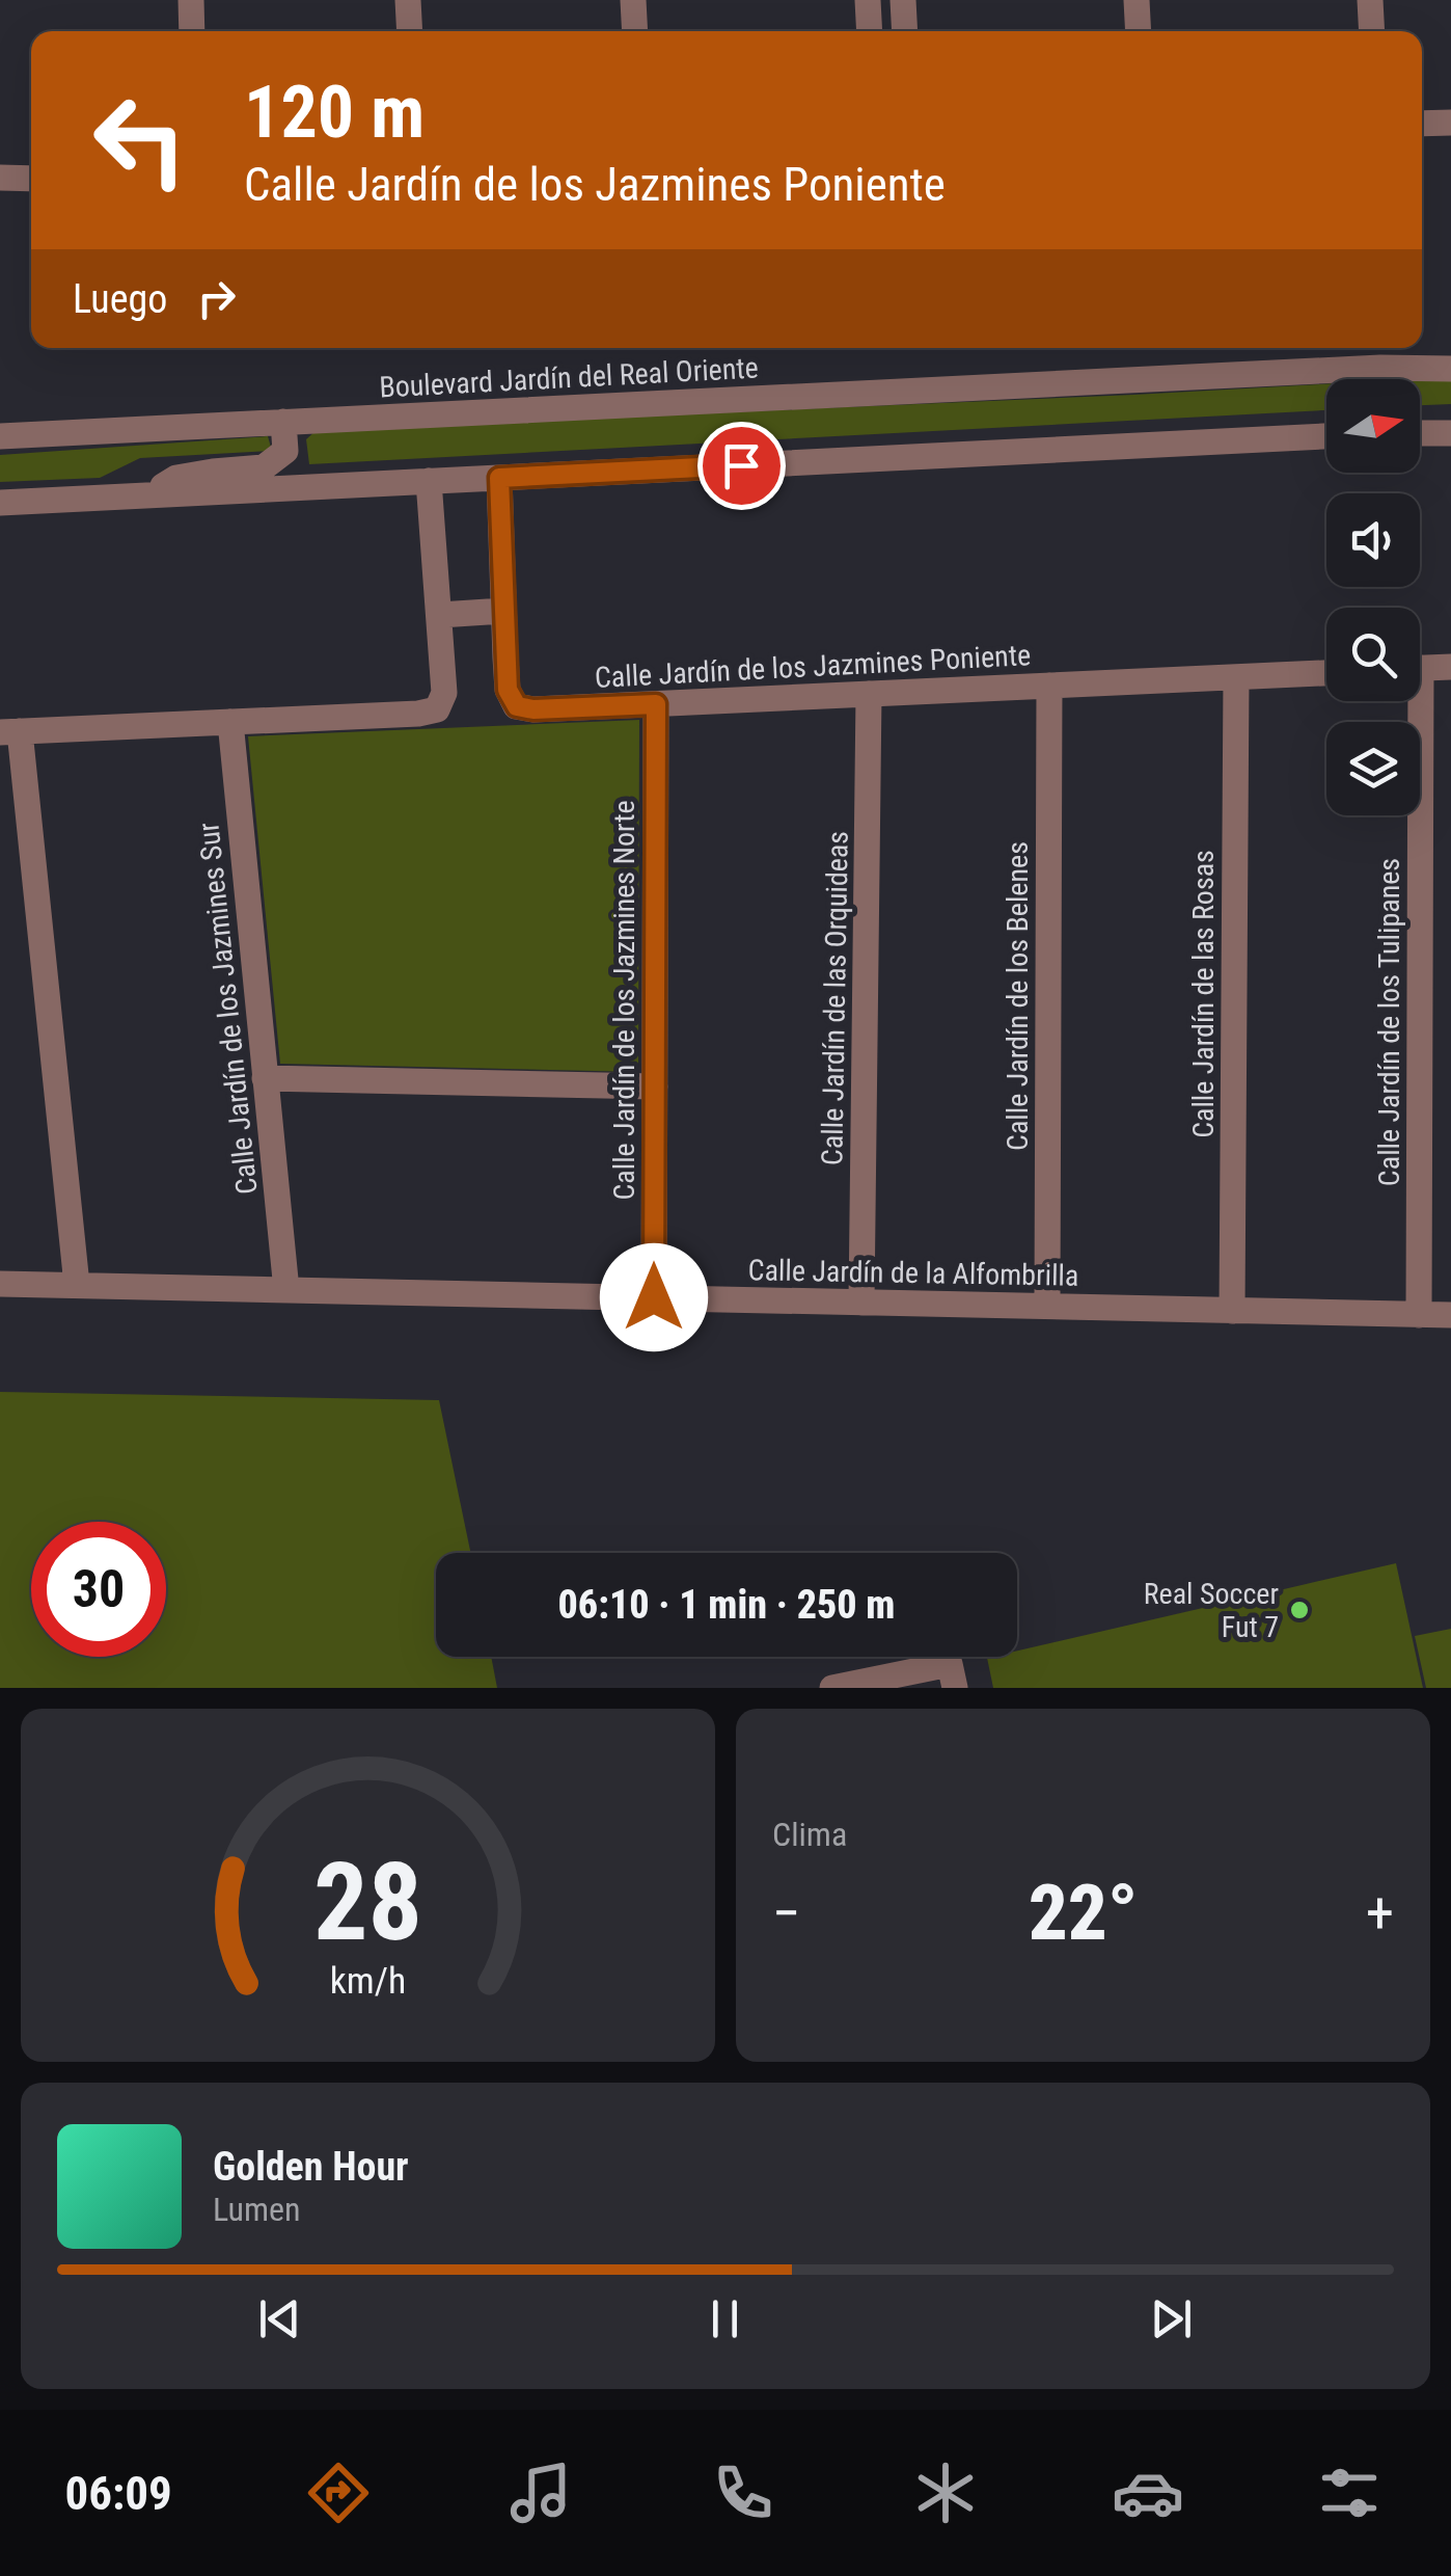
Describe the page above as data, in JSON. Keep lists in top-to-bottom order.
{
  "streets": {
    "street": [
      "Boulevard Jardín del Real Oriente",
      "Calle Jardín de los Jazmines Poniente",
      "Calle Jardín de las Rosas",
      "Calle Jardín de los Belenes",
      "Calle Jardín de las Orquideas",
      "Calle Jardín de los Jazmines Norte",
      "Calle Jardín de los Jazmines Sur",
      "Calle Jardín de los Tulipanes",
      "Calle Jardín de la Alfombrilla"
    ]
  },
  "crossings": [
    ["Calle Jardín de los Jazmines Poniente", "Calle Jardín de las Rosas"],
    ["Calle Jardín de los Jazmines Poniente", "Calle Jardín de los Belenes"],
    ["Calle Jardín de los Jazmines Poniente", "Calle Jardín de las Orquideas"],
    ["Calle Jardín de los Jazmines Poniente", "Calle Jardín de los Jazmines Norte"],
    ["Calle Jardín de las Rosas", "Calle Jardín de la Alfombrilla"],
    ["Calle Jardín de los Belenes", "Calle Jardín de la Alfombrilla"],
    ["Calle Jardín de las Orquideas", "Calle Jardín de la Alfombrilla"],
    ["Calle Jardín de los Jazmines Norte", "Calle Jardín de la Alfombrilla"],
    ["Calle Jardín de los Jazmines Sur", "Calle Jardín de la Alfombrilla"],
    ["Calle Jardín de los Tulipanes", "Calle Jardín de la Alfombrilla"]
  ],
  "places": ["Real Soccer Fut 7"],
  "north": "right",
  "page": {
    "turn": ["120 m", "Calle Jardín de los Jazmines Poniente"],
    "then": "Luego",
    "limit": "30",
    "trip": "06:10 · 1 min · 250 m",
    "tile": "Clima",
    "heat": ["−", "22°", "+"],
    "song": ["Golden Hour", "Lumen"],
    "tabs": "06:09",
    "gauge": ["28", "km/h"]
  }
}
